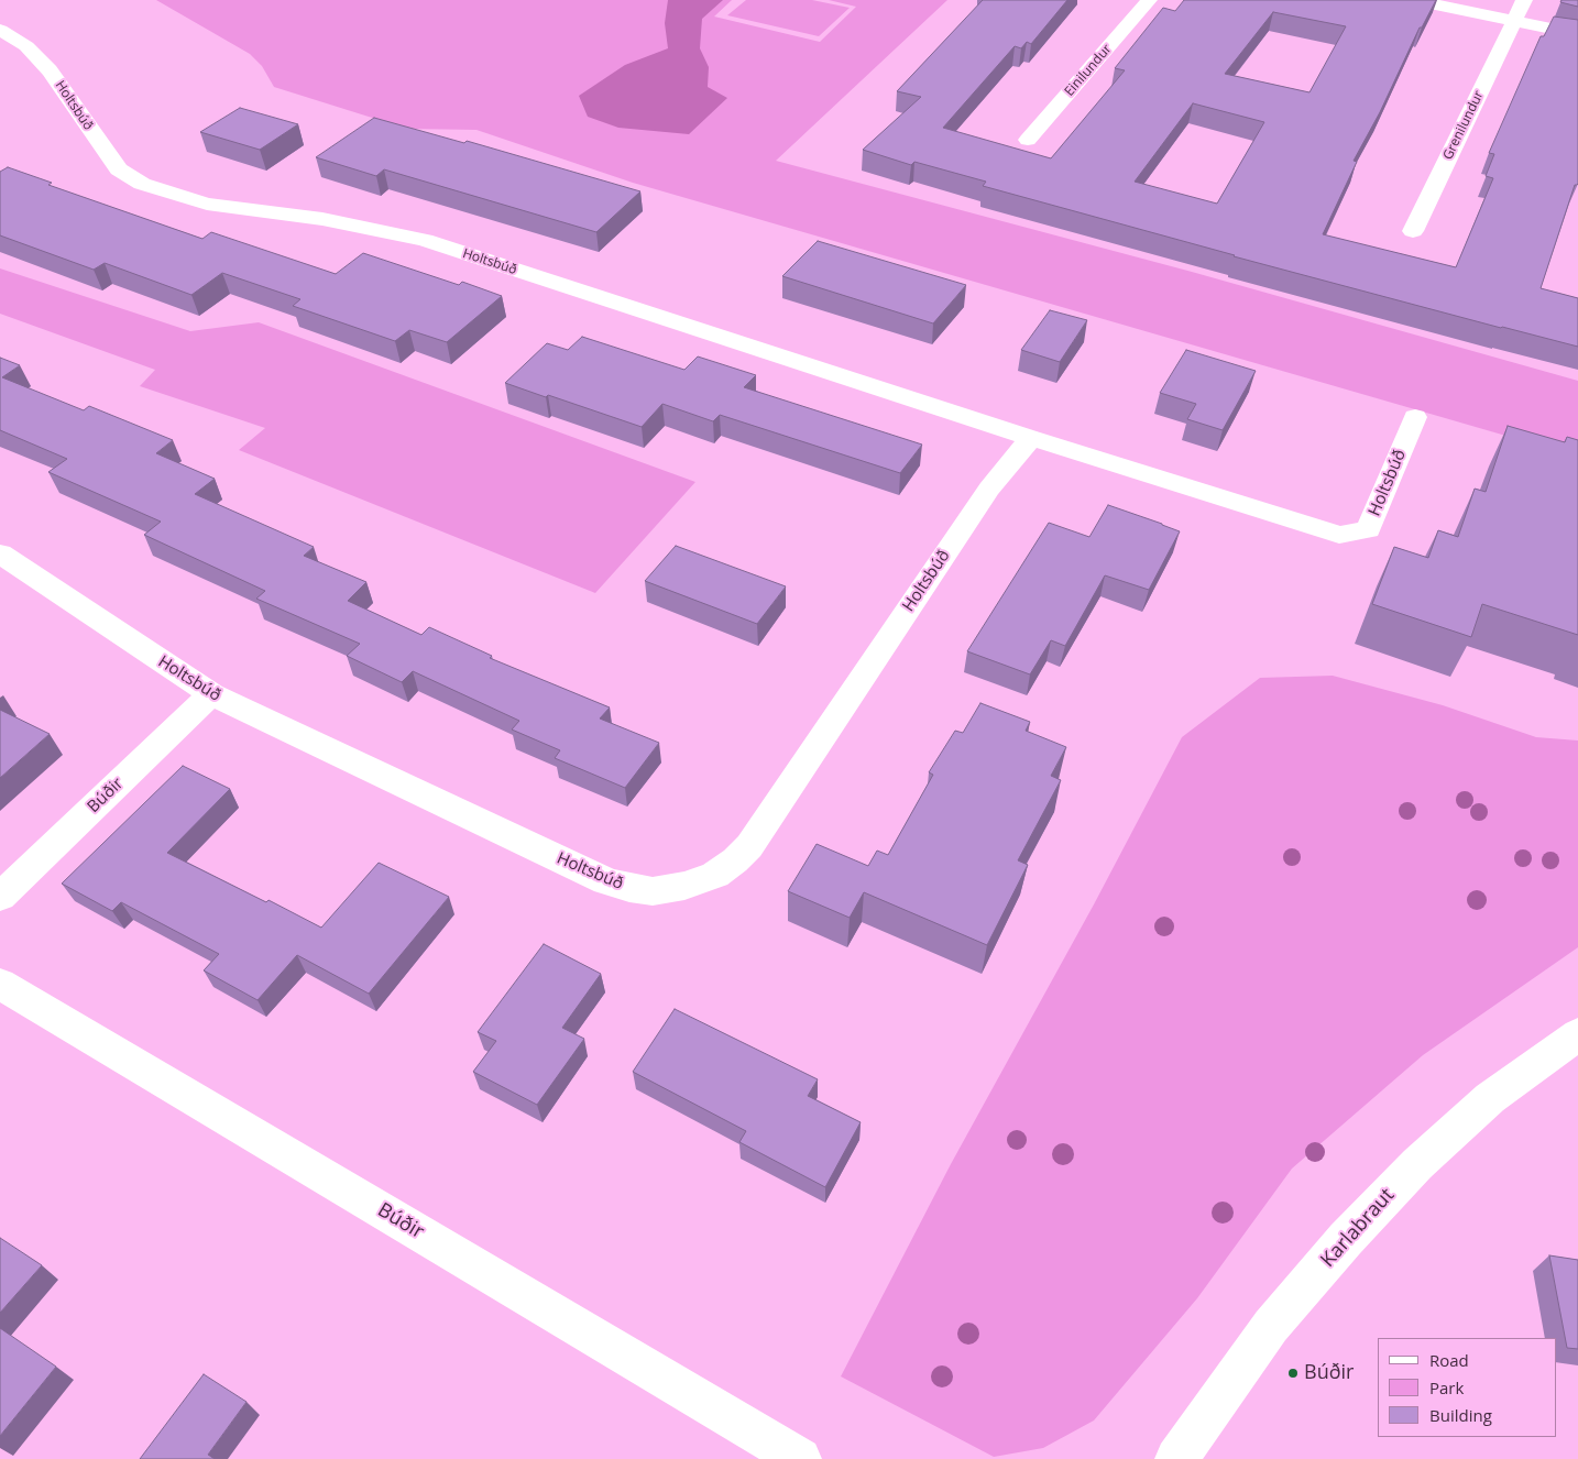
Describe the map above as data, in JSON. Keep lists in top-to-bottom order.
{
  "streets": {
    "street": [
      "Einilundur",
      "Holtsbúð",
      "Grenilundur",
      "Búðir",
      "Karlabraut"
    ]
  },
  "crossings": [
    ["Holtsbúð", "Búðir"]
  ],
  "places": ["Búðir"],
  "legend": ["Road", "Park", "Building"]
}
